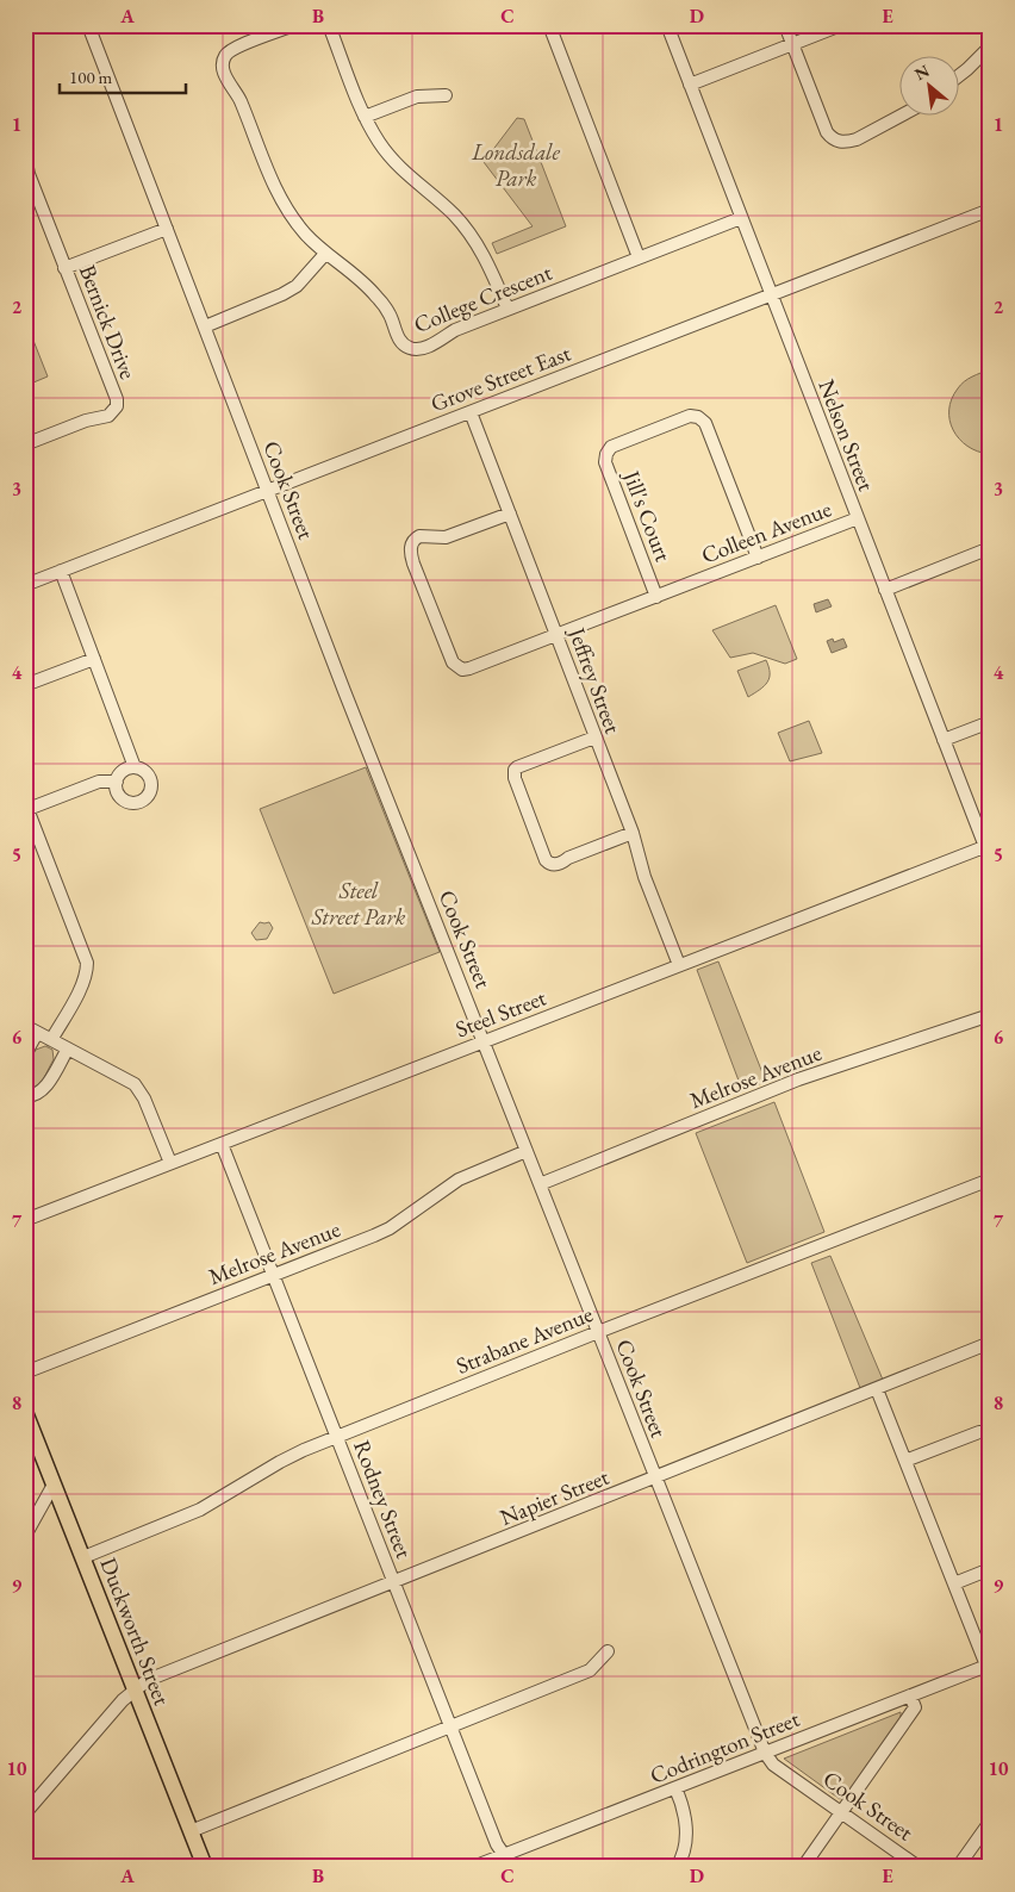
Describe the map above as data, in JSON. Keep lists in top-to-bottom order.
{
  "streets": {
    "main road": ["Duckworth Street"],
    "street": [
      "College Crescent",
      "Bernick Drive",
      "Grove Street East",
      "Nelson Street",
      "Cook Street",
      "Jill's Court",
      "Colleen Avenue",
      "Jeffrey Street",
      "Steel Street",
      "Melrose Avenue",
      "Strabane Avenue",
      "Napier Street",
      "Rodney Street",
      "Codrington Street"
    ]
  },
  "crossings": [
    ["College Crescent", "Nelson Street"],
    ["Grove Street East", "Nelson Street"],
    ["Grove Street East", "Cook Street"],
    ["Grove Street East", "Jeffrey Street"],
    ["Nelson Street", "Colleen Avenue"],
    ["Nelson Street", "Steel Street"],
    ["Cook Street", "Steel Street"],
    ["Cook Street", "Melrose Avenue"],
    ["Cook Street", "Strabane Avenue"],
    ["Cook Street", "Napier Street"],
    ["Cook Street", "Codrington Street"],
    ["Jill's Court", "Colleen Avenue"],
    ["Colleen Avenue", "Jeffrey Street"],
    ["Jeffrey Street", "Steel Street"],
    ["Steel Street", "Rodney Street"],
    ["Melrose Avenue", "Rodney Street"],
    ["Strabane Avenue", "Rodney Street"],
    ["Strabane Avenue", "Duckworth Street"],
    ["Napier Street", "Rodney Street"],
    ["Napier Street", "Duckworth Street"],
    ["Rodney Street", "Codrington Street"]
  ],
  "parks": ["Londsdale Park", "Steel Street Park"],
  "scale_bar": "100 m",
  "north": "top left",
  "grid": {
    "columns": [
      "A",
      "B",
      "C",
      "D",
      "E"
    ],
    "rows": [
      "1",
      "2",
      "3",
      "4",
      "5",
      "6",
      "7",
      "8",
      "9",
      "10"
    ]
  }
}
